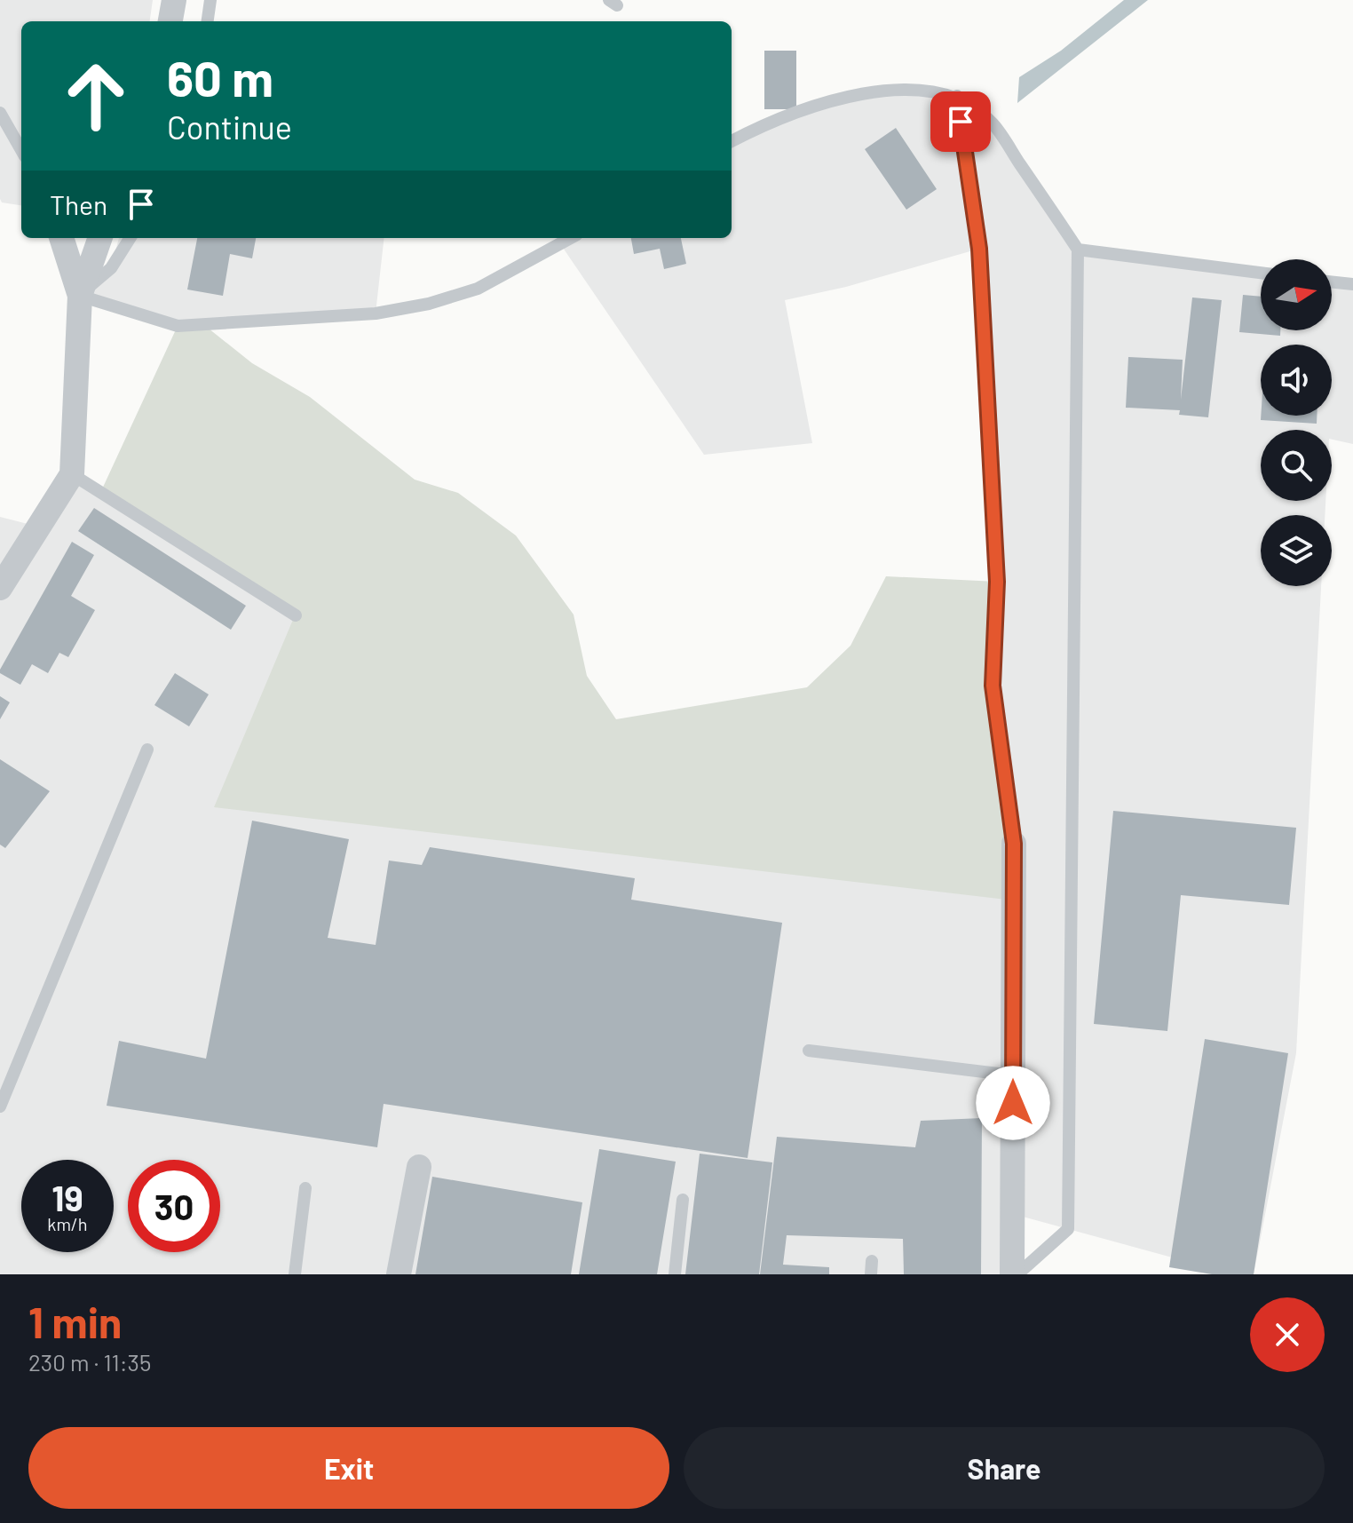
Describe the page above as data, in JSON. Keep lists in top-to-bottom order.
{
  "north": "right",
  "page": {
    "turn": ["60 m", "Continue"],
    "then": "Then",
    "speed": "19 km/h",
    "limit": "30",
    "heading": ["1 min", "230 m · 11:35"],
    "buttons": ["Exit", "Share"]
  }
}
